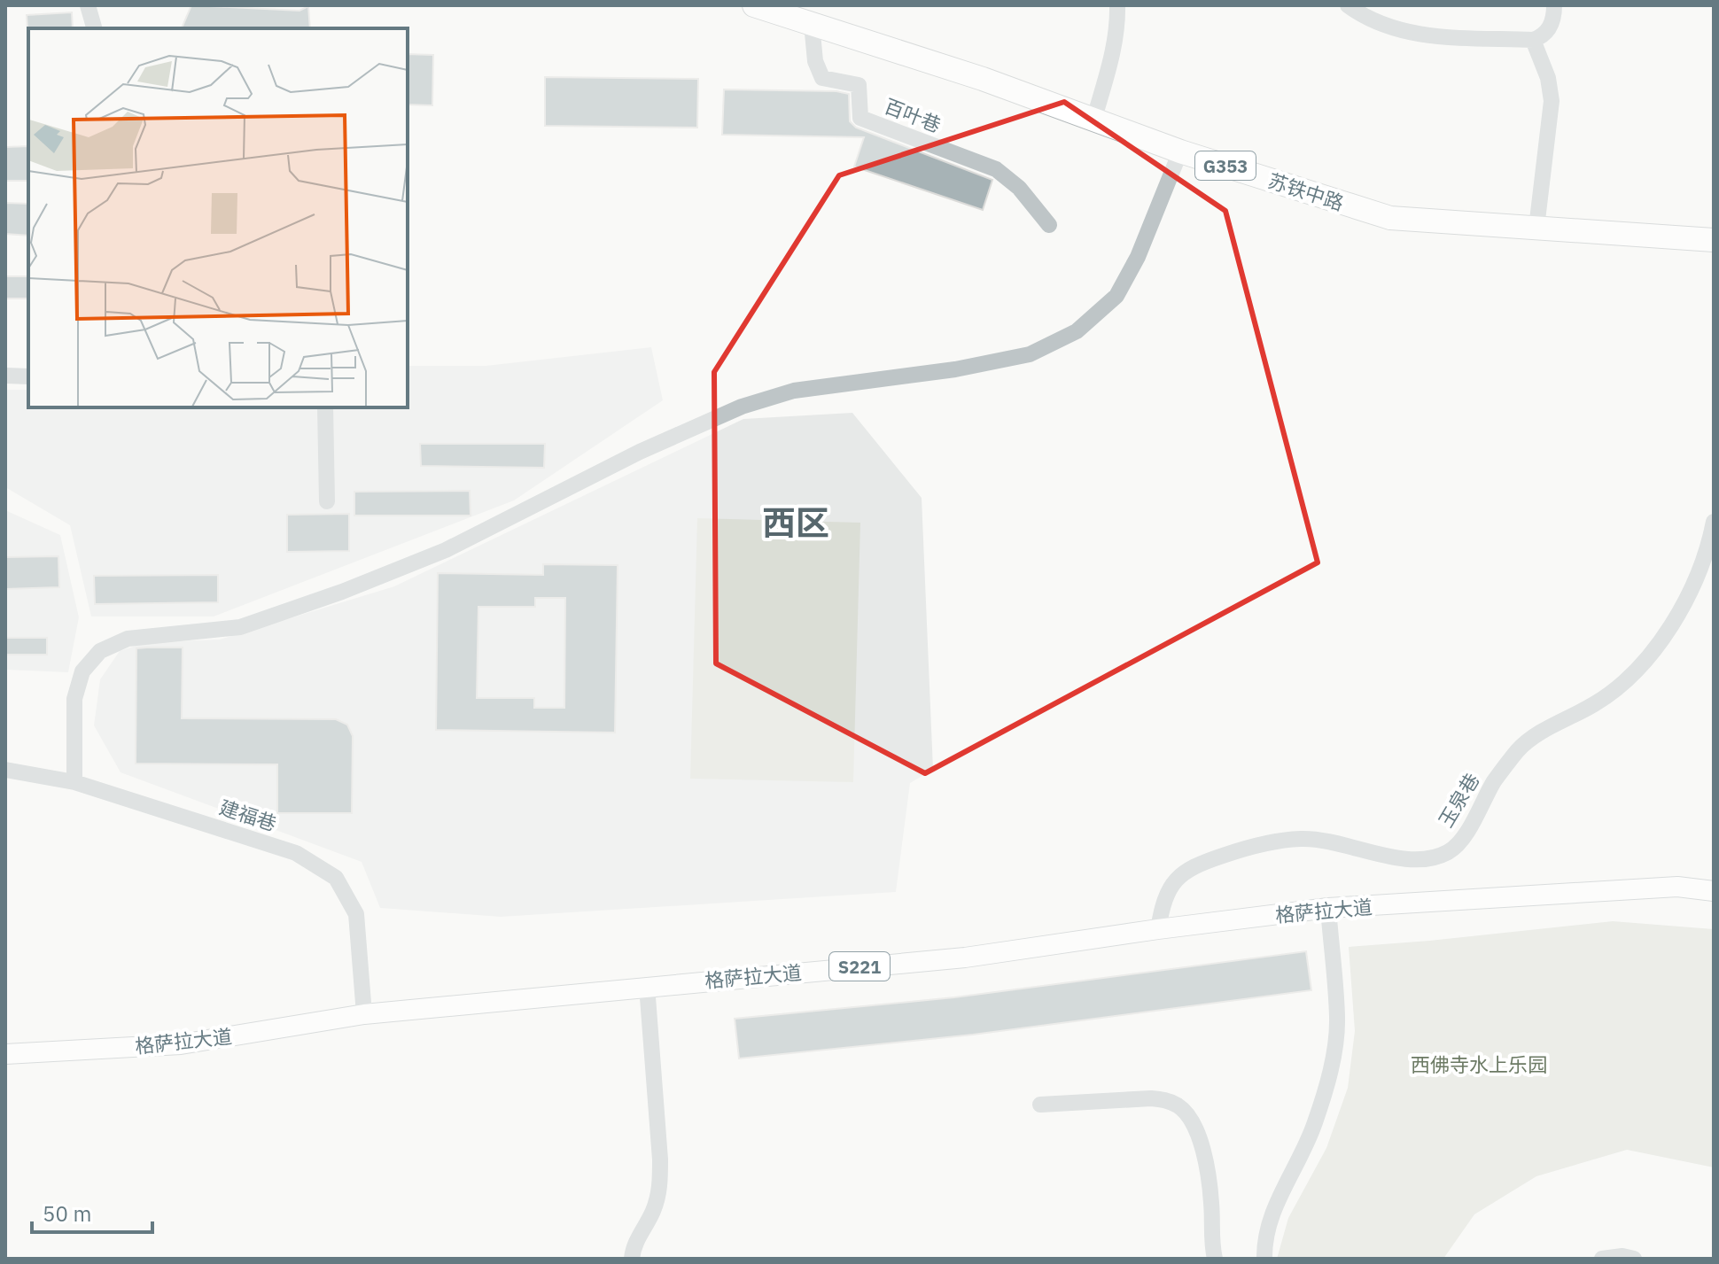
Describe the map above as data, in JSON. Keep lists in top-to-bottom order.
{
  "streets": {
    "highway": ["G353", "苏铁中路"],
    "main road": ["格萨拉大道", "S221"],
    "street": ["百叶巷", "玉泉巷", "建福巷"]
  },
  "crossings": [
    ["百叶巷", "苏铁中路"],
    ["玉泉巷", "格萨拉大道"],
    ["建福巷", "格萨拉大道"]
  ],
  "districts": ["西区"],
  "parks": ["西佛寺水上乐园"],
  "scale_bar": "50 m"
}
